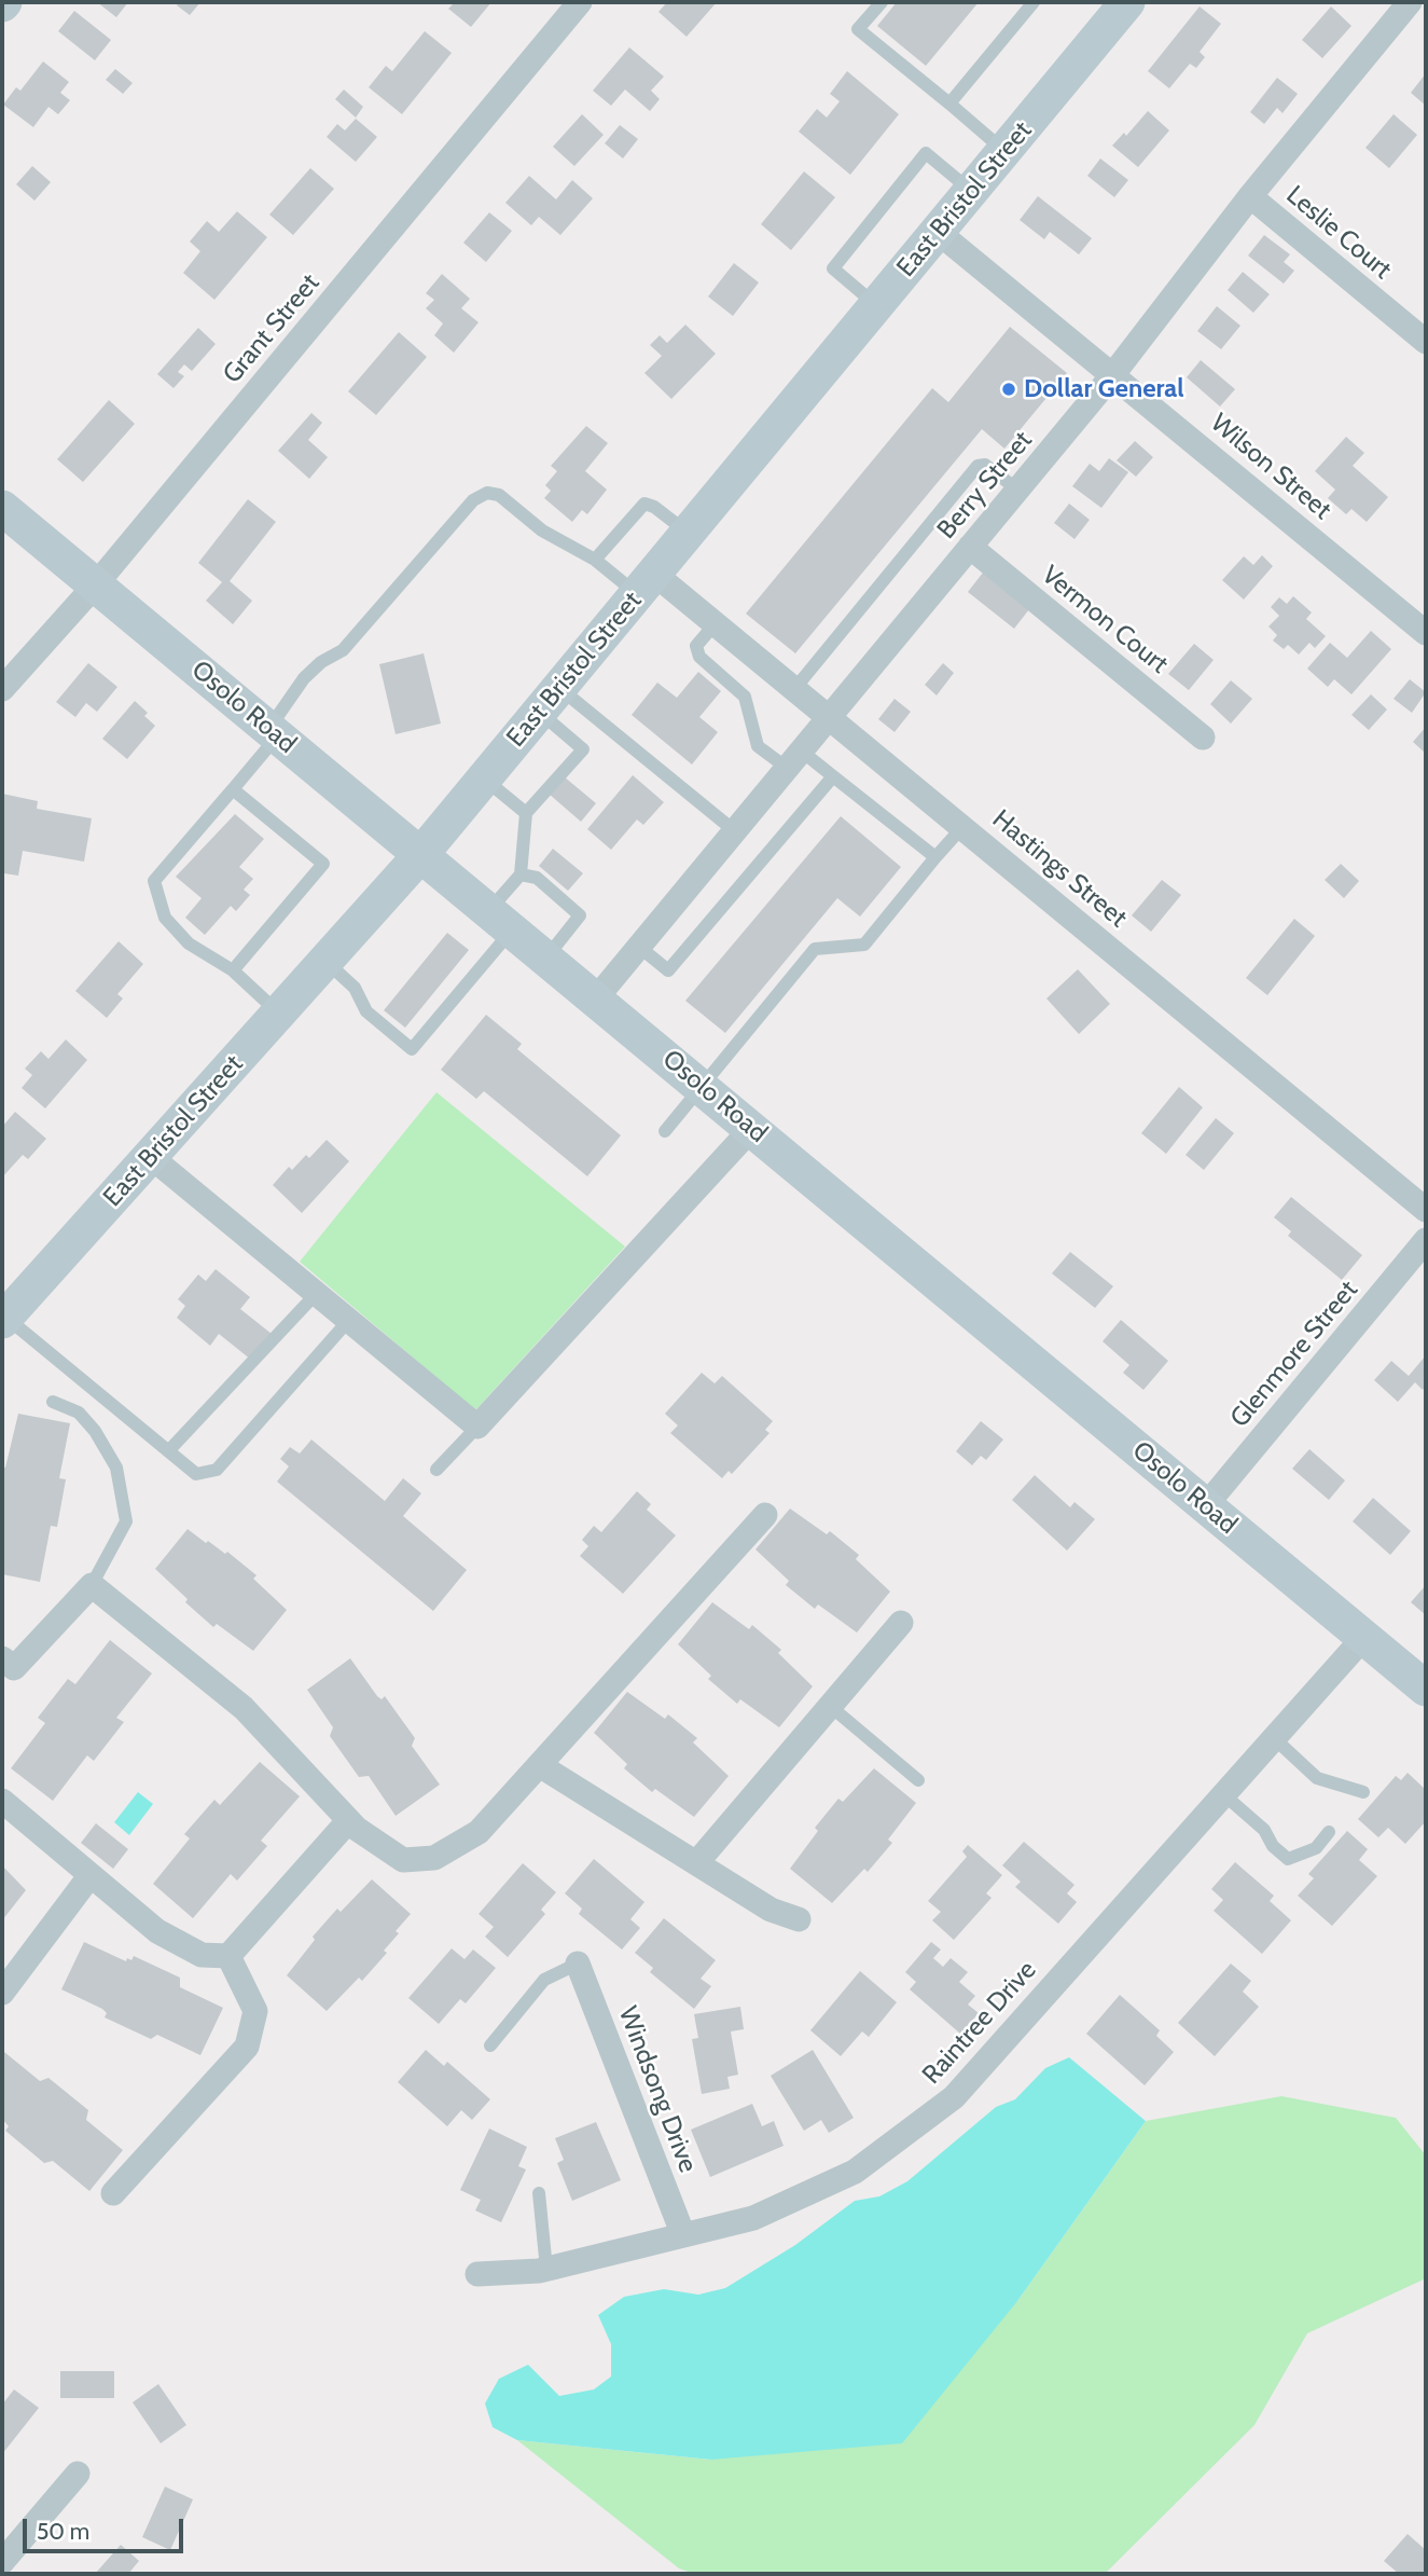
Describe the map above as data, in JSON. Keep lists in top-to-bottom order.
{
  "streets": {
    "street": [
      "East Bristol Street",
      "Leslie Court",
      "Grant Street",
      "Wilson Street",
      "Berry Street",
      "Vermon Court",
      "Osolo Road",
      "Hastings Street",
      "Glenmore Street",
      "Raintree Drive",
      "Windsong Drive"
    ]
  },
  "crossings": [
    ["East Bristol Street", "Wilson Street"],
    ["East Bristol Street", "Osolo Road"],
    ["East Bristol Street", "Hastings Street"],
    ["Leslie Court", "Berry Street"],
    ["Grant Street", "Osolo Road"],
    ["Wilson Street", "Berry Street"],
    ["Berry Street", "Vermon Court"],
    ["Berry Street", "Osolo Road"],
    ["Berry Street", "Hastings Street"],
    ["Osolo Road", "Glenmore Street"],
    ["Osolo Road", "Raintree Drive"],
    ["Raintree Drive", "Windsong Drive"]
  ],
  "places": ["Dollar General"],
  "scale_bar": "50 m"
}
